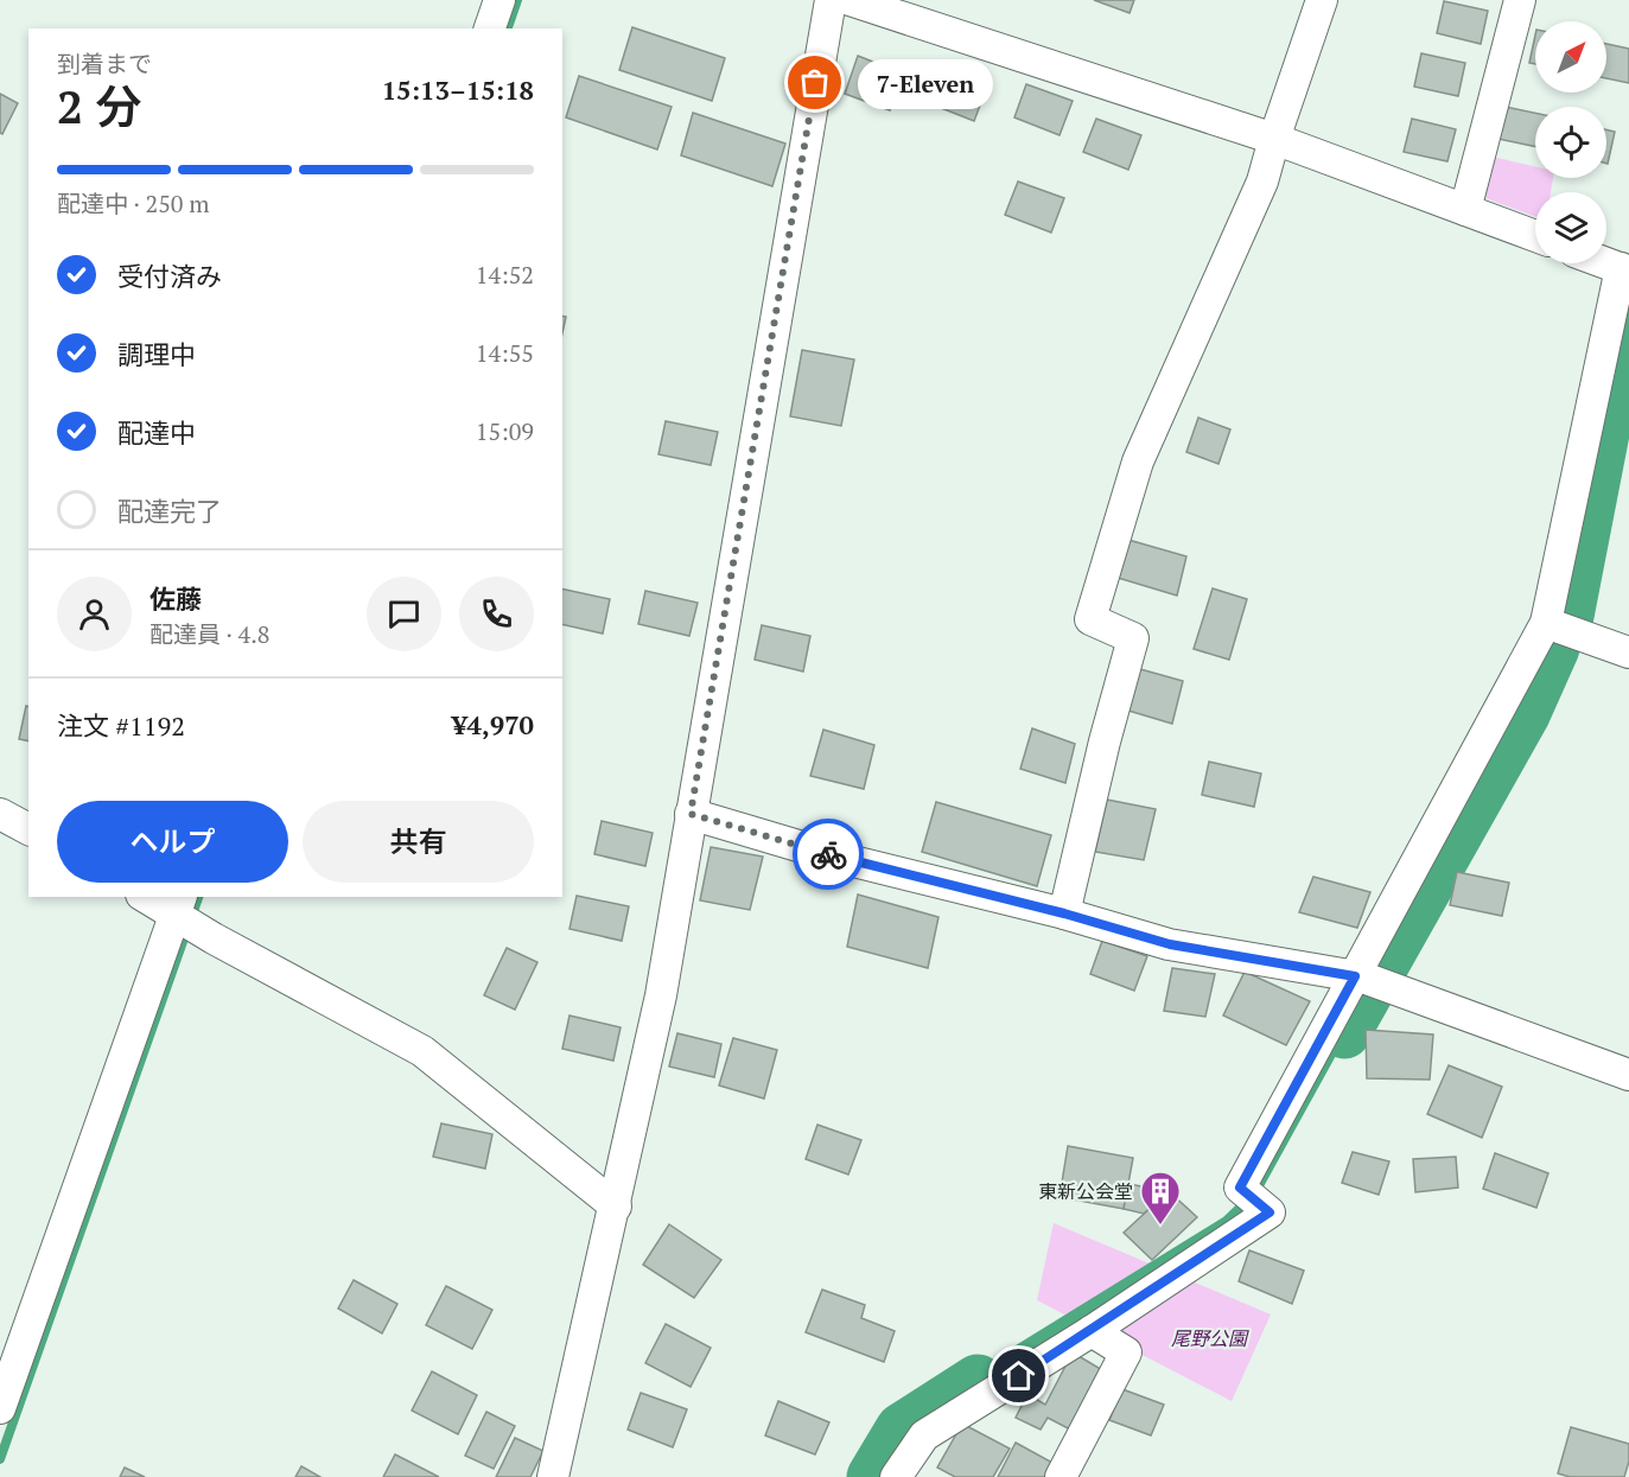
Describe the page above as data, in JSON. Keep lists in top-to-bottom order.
{
  "parks": ["尾野公園"],
  "places": {
    "other": ["7-Eleven"],
    "building": ["東新公会堂"]
  },
  "north": "top right",
  "page": {
    "heading": ["2 分", "到着まで", "15:13–15:18"],
    "panel": [
      "佐藤",
      "配達員 · 4.8",
      "注文 #1192",
      "¥4,970"
    ],
    "bubble": "7-Eleven",
    "bar": "配達中 · 250 m",
    "list": [
      ["受付済み", "14:52"],
      ["調理中", "14:55"],
      ["配達中", "15:09"],
      "配達完了"
    ],
    "buttons": ["ヘルプ", "共有"]
  }
}
